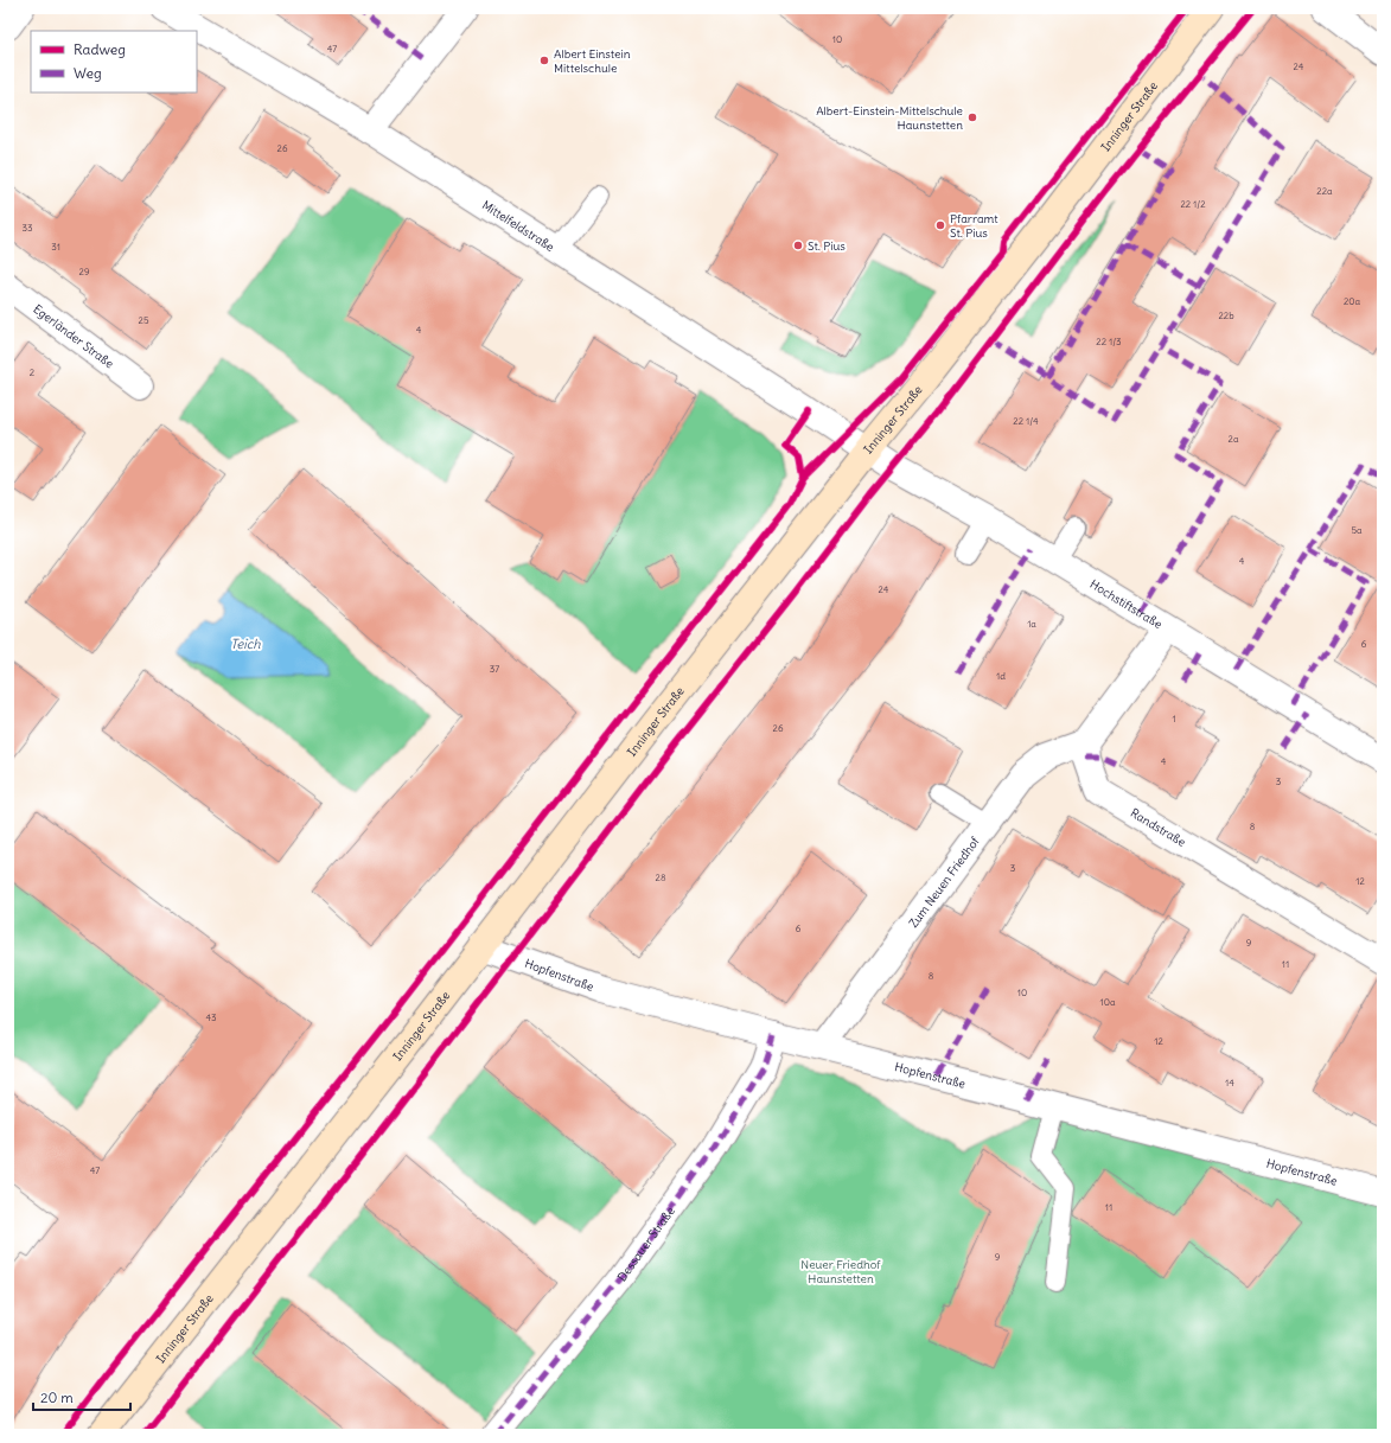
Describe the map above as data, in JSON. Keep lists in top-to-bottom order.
{
  "streets": {
    "main road": ["Inninger Straße"],
    "street": [
      "Mittelfeldstraße",
      "Egerländer Straße",
      "Hochstiftstraße",
      "Randstraße",
      "Zum Neuen Friedhof",
      "Hopfenstraße",
      "Dessauer Straße"
    ]
  },
  "crossings": [
    ["Inninger Straße", "Mittelfeldstraße"],
    ["Inninger Straße", "Hochstiftstraße"],
    ["Inninger Straße", "Hopfenstraße"],
    ["Mittelfeldstraße", "Hochstiftstraße"],
    ["Randstraße", "Zum Neuen Friedhof"],
    ["Zum Neuen Friedhof", "Hopfenstraße"],
    ["Hopfenstraße", "Dessauer Straße"]
  ],
  "water": ["Teich"],
  "parks": ["Neuer Friedhof Haunstetten"],
  "places": [
    "Albert Einstein Mittelschule",
    "Albert-Einstein-Mittelschule Haunstetten",
    "Pfarramt St. Pius",
    "St. Pius"
  ],
  "house_numbers": [
    "10",
    "47",
    "24",
    "26",
    "22a",
    "22 1/2",
    "33",
    "31",
    "29",
    "20a",
    "22b",
    "25",
    "4",
    "22 1/3",
    "2",
    "22 1/4",
    "2a",
    "5a",
    "4",
    "24",
    "1a",
    "6",
    "37",
    "1d",
    "1",
    "26",
    "4",
    "3",
    "8",
    "3",
    "28",
    "12",
    "6",
    "9",
    "11",
    "8",
    "10",
    "10a",
    "43",
    "12",
    "14",
    "47",
    "11",
    "9"
  ],
  "legend": ["Radweg", "Weg"],
  "scale_bar": "20 m"
}
